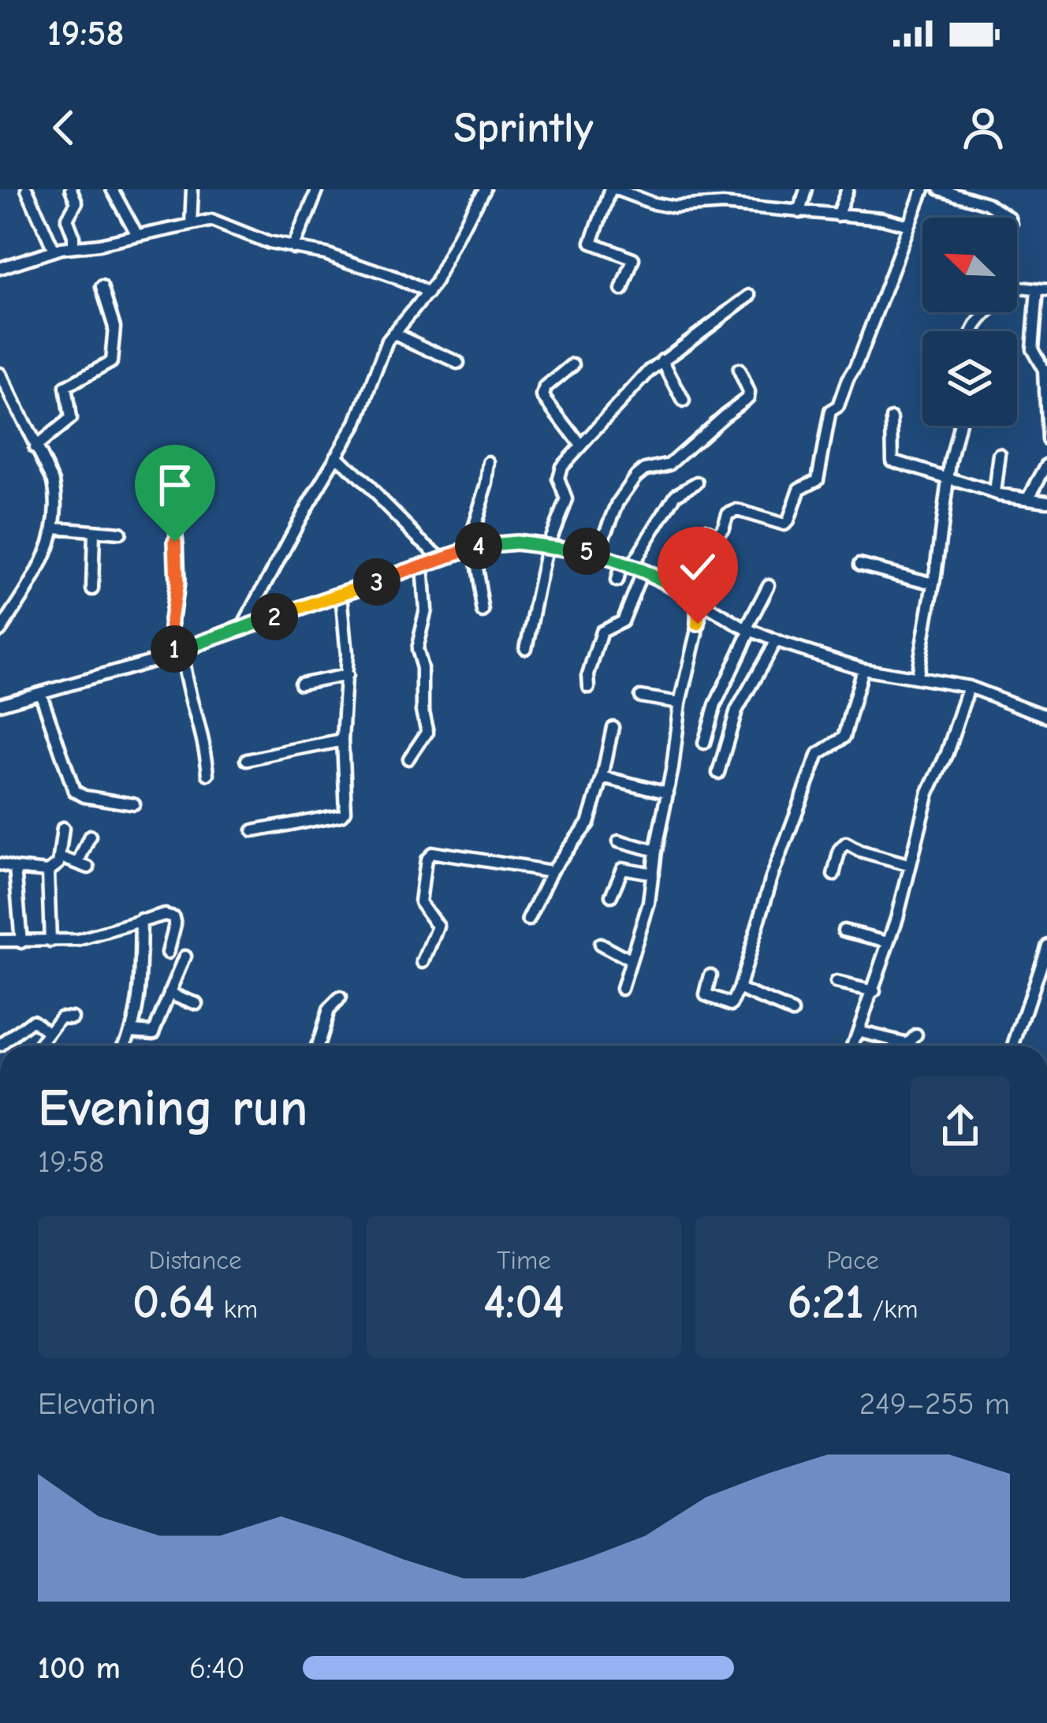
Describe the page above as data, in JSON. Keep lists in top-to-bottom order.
{
  "north": "top left",
  "page": {
    "status": "19:58",
    "header": "Sprintly",
    "pins": [
      "4",
      "5",
      "3",
      "2",
      "1"
    ],
    "heading": ["Evening run", "19:58"],
    "stats": [
      ["Distance", "0.64 km"],
      ["Time", "4:04"],
      ["Pace", "6:21 /km"]
    ],
    "chart": ["Elevation", "249–255 m"],
    "list": [
      {
        "name": "100 m",
        "note": "6:40"
      }
    ]
  }
}
